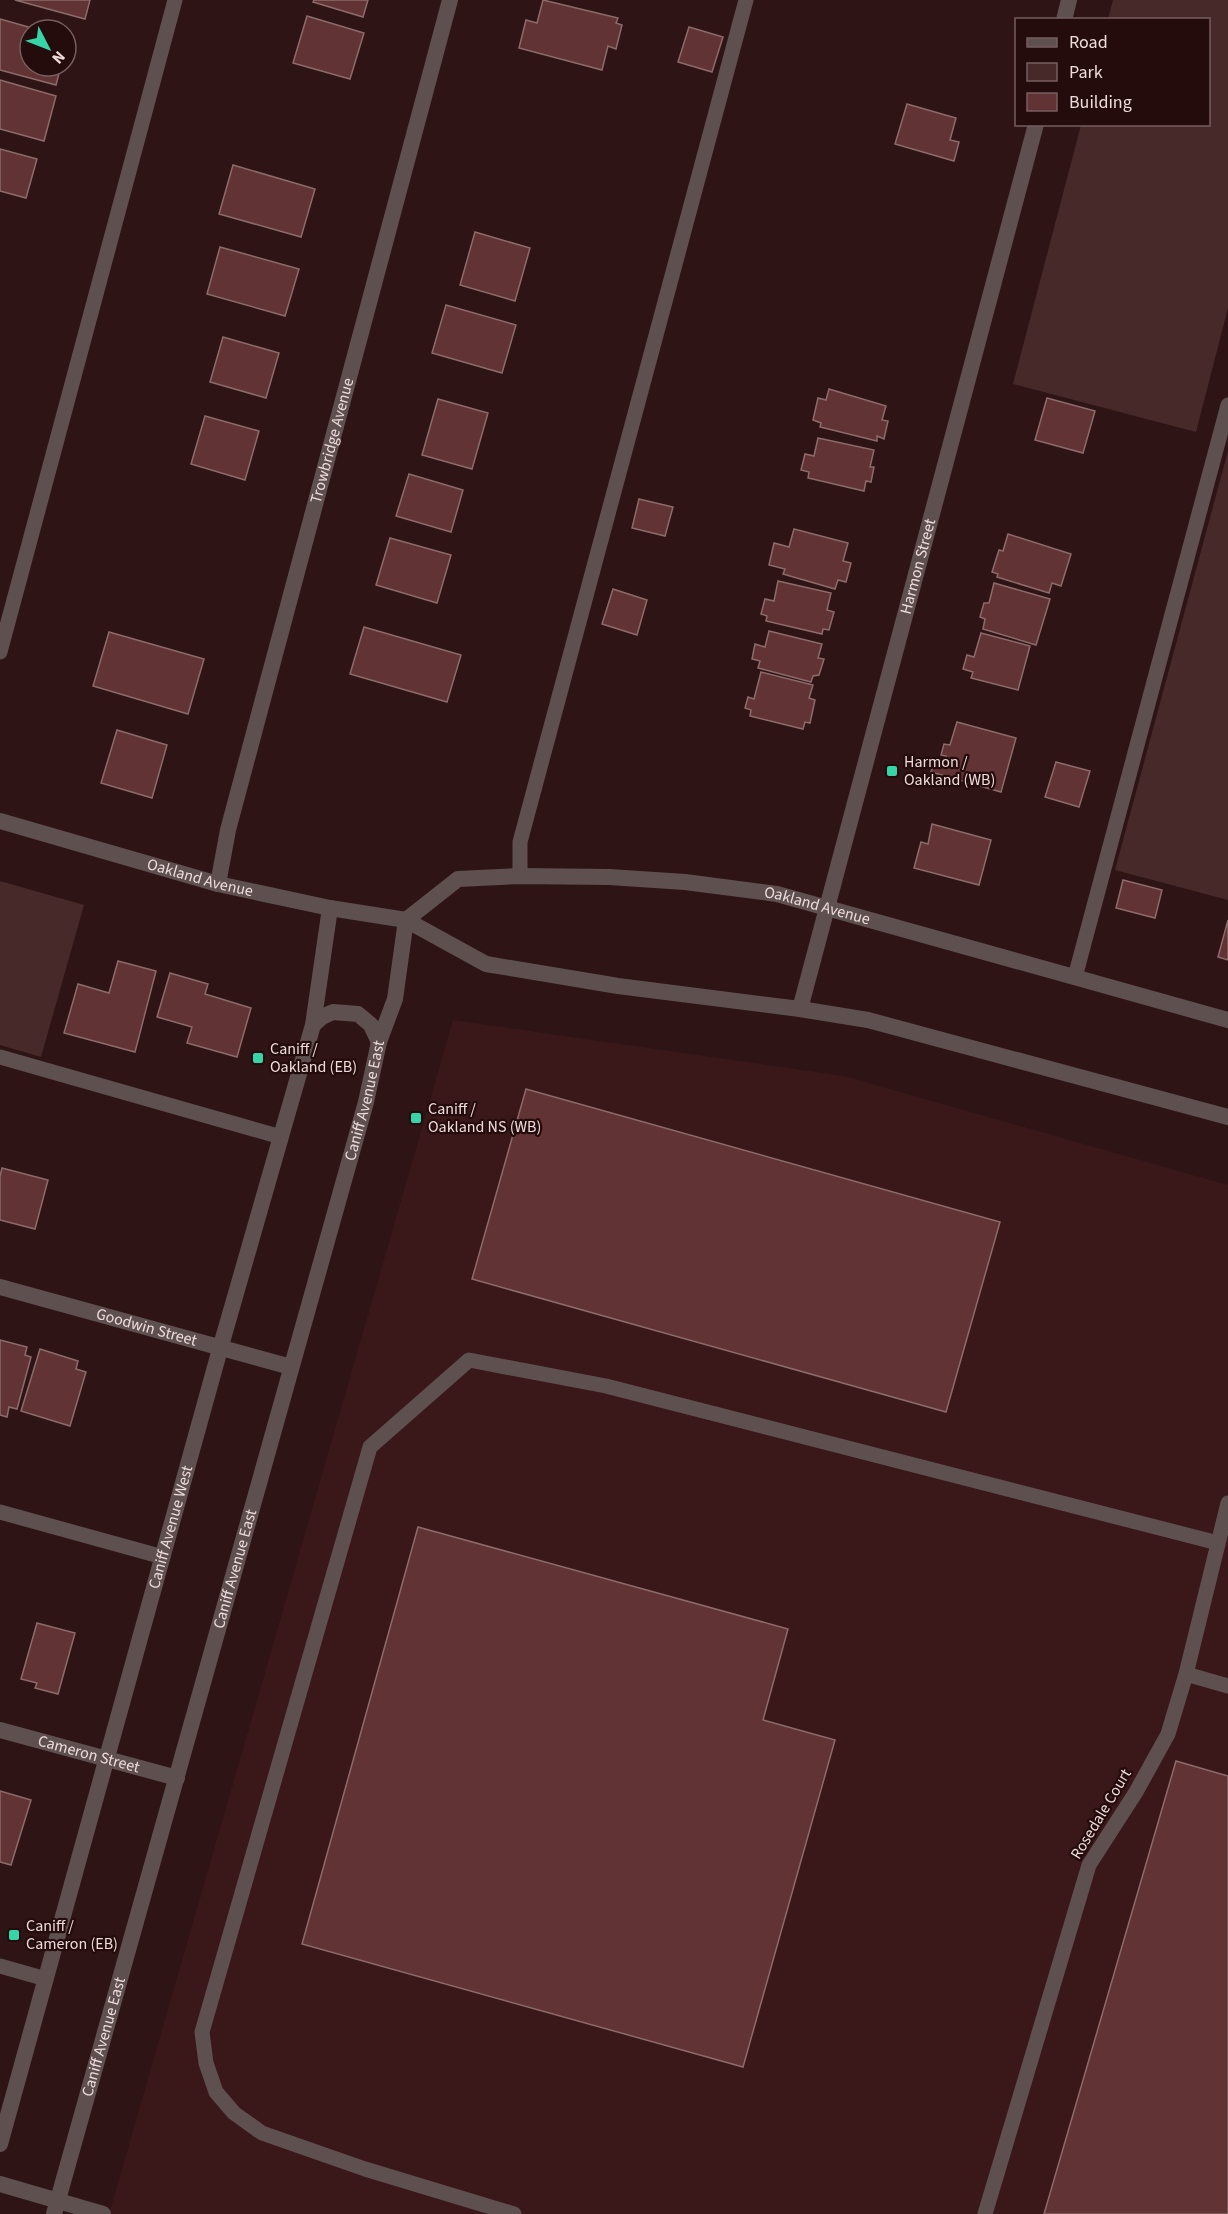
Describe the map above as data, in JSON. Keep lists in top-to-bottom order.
{
  "streets": {
    "street": [
      "Trowbridge Avenue",
      "Harmon Street",
      "Oakland Avenue",
      "Caniff Avenue East",
      "Goodwin Street",
      "Caniff Avenue West",
      "Cameron Street"
    ],
    "lane": ["Rosedale Court"]
  },
  "crossings": [
    ["Trowbridge Avenue", "Oakland Avenue"],
    ["Harmon Street", "Oakland Avenue"],
    ["Oakland Avenue", "Caniff Avenue East"],
    ["Oakland Avenue", "Caniff Avenue West"],
    ["Caniff Avenue East", "Goodwin Street"],
    ["Caniff Avenue East", "Cameron Street"],
    ["Goodwin Street", "Caniff Avenue West"],
    ["Caniff Avenue West", "Cameron Street"]
  ],
  "places": {
    "transit": [
      "Harmon / Oakland (WB)",
      "Caniff / Oakland (EB)",
      "Caniff / Oakland NS (WB)",
      "Caniff / Cameron (EB)"
    ]
  },
  "legend": ["Road", "Park", "Building"],
  "north": "bottom right"
}
